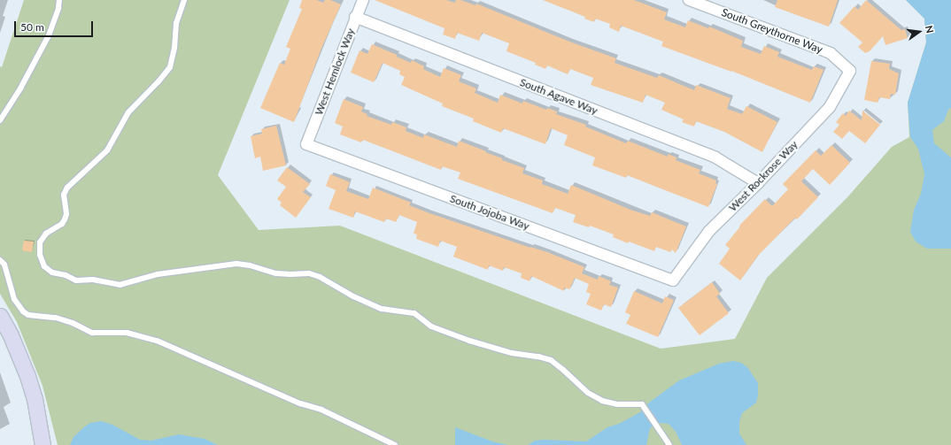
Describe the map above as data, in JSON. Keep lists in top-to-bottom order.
{
  "streets": {
    "street": [
      "South Greythorne Way",
      "West Hemlock Way",
      "South Agave Way",
      "West Rockrose Way",
      "South Jojoba Way"
    ]
  },
  "crossings": [
    ["South Greythorne Way", "West Rockrose Way"],
    ["West Hemlock Way", "South Agave Way"],
    ["West Hemlock Way", "South Jojoba Way"],
    ["South Agave Way", "West Rockrose Way"],
    ["West Rockrose Way", "South Jojoba Way"]
  ],
  "scale_bar": "50 m",
  "north": "right"
}
